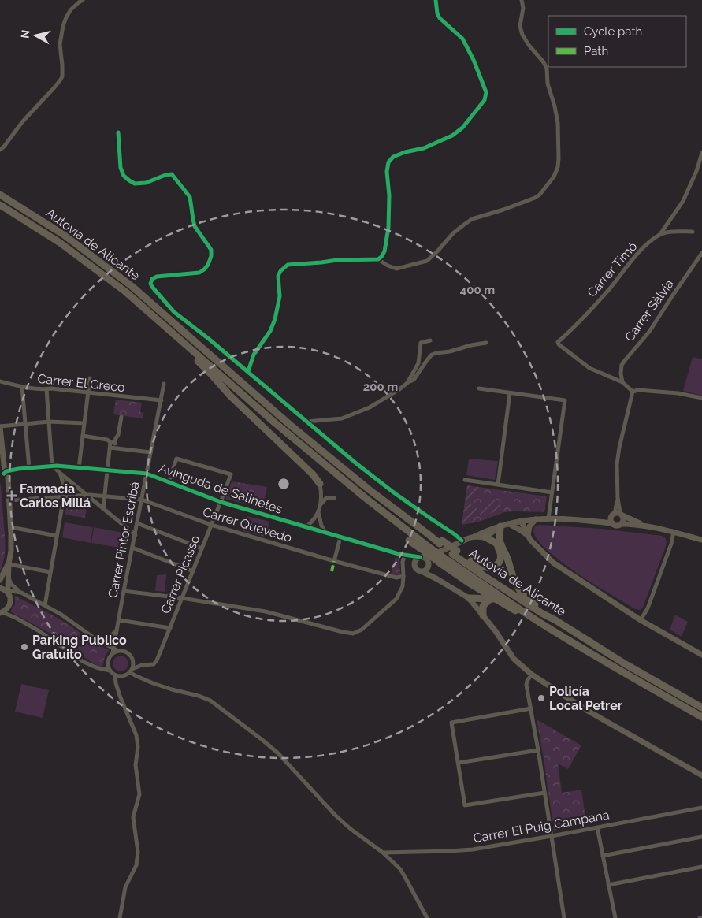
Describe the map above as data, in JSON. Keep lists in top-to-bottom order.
{
  "streets": {
    "highway": ["Autovía de Alicante"],
    "street": [
      "Carrer Timó",
      "Carrer Sàlvia",
      "Carrer El Greco",
      "Avinguda de Salinetes",
      "Carrer Quevedo",
      "Carrer Pintor Escribà",
      "Carrer Picasso",
      "Carrer El Puig Campana"
    ]
  },
  "crossings": [
    ["Autovía de Alicante", "Avinguda de Salinetes"],
    ["Carrer Timó", "Carrer Sàlvia"],
    ["Carrer El Greco", "Carrer Pintor Escribà"],
    ["Avinguda de Salinetes", "Carrer Pintor Escribà"],
    ["Avinguda de Salinetes", "Carrer Picasso"],
    ["Carrer Quevedo", "Carrer Pintor Escribà"],
    ["Carrer Quevedo", "Carrer Picasso"],
    ["Carrer Pintor Escribà", "Carrer Picasso"]
  ],
  "places": {
    "health": ["Farmacia Carlos Millá"],
    "other": ["Parking Publico Gratuito", "Policía Local Petrer"]
  },
  "legend": ["Cycle path", "Path"],
  "north": "left",
  "rings": ["400 m", "200 m"]
}
